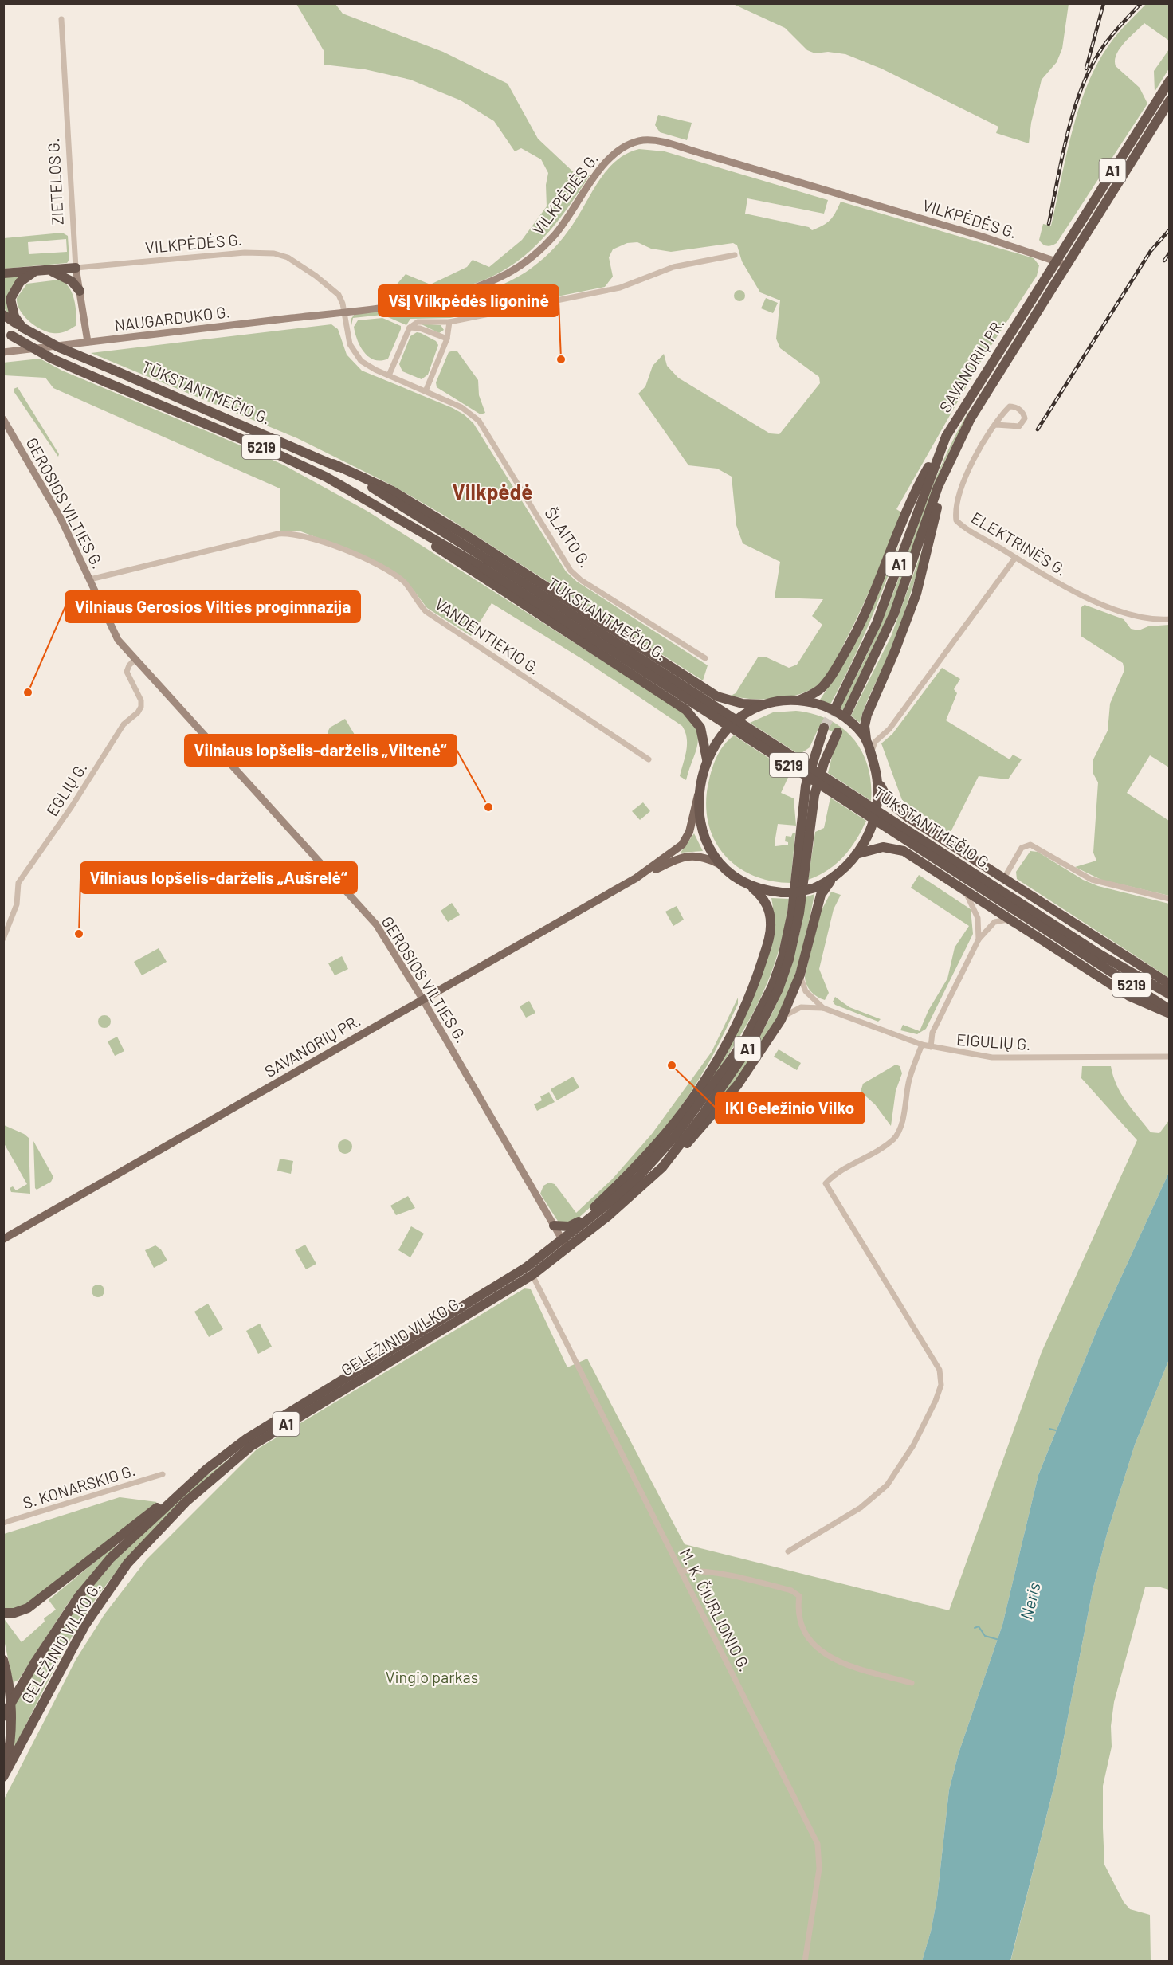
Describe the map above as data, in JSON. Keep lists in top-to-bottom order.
{
  "streets": {
    "highway": [
      "A1",
      "SAVANORIŲ PR.",
      "TŪKSTANTMEČIO G.",
      "5219",
      "GELEŽINIO VILKO G."
    ],
    "main road": [
      "ZIETELOS G.",
      "VILKPĖDĖS G.",
      "NAUGARDUKO G.",
      "GEROSIOS VILTIES G."
    ],
    "street": [
      "ŠLAITO G.",
      "ELEKTRINĖS G.",
      "VANDENTIEKIO G.",
      "EGLIŲ G.",
      "EIGULIŲ G.",
      "S. KONARSKIO G.",
      "M. K. ČIURLIONIO G."
    ]
  },
  "crossings": [
    ["A1", "GELEŽINIO VILKO G."],
    ["ZIETELOS G.", "VILKPĖDĖS G."],
    ["ZIETELOS G.", "NAUGARDUKO G."],
    ["VILKPĖDĖS G.", "NAUGARDUKO G."],
    ["VILKPĖDĖS G.", "SAVANORIŲ PR."],
    ["VILKPĖDĖS G.", "ŠLAITO G."],
    ["NAUGARDUKO G.", "ŠLAITO G."],
    ["SAVANORIŲ PR.", "GEROSIOS VILTIES G."],
    ["GEROSIOS VILTIES G.", "VANDENTIEKIO G."],
    ["GEROSIOS VILTIES G.", "EGLIŲ G."],
    ["GEROSIOS VILTIES G.", "GELEŽINIO VILKO G."],
    ["GELEŽINIO VILKO G.", "M. K. ČIURLIONIO G."]
  ],
  "districts": ["Vilkpėdė"],
  "water": ["Neris"],
  "parks": ["Vingio parkas"],
  "places": [
    "VšĮ Vilkpėdės ligoninė",
    "Vilniaus Gerosios Vilties progimnazija",
    "Vilniaus lopšelis-darželis „Viltenė“",
    "Vilniaus lopšelis-darželis „Aušrelė“",
    "IKI Geležinio Vilko"
  ]
}
